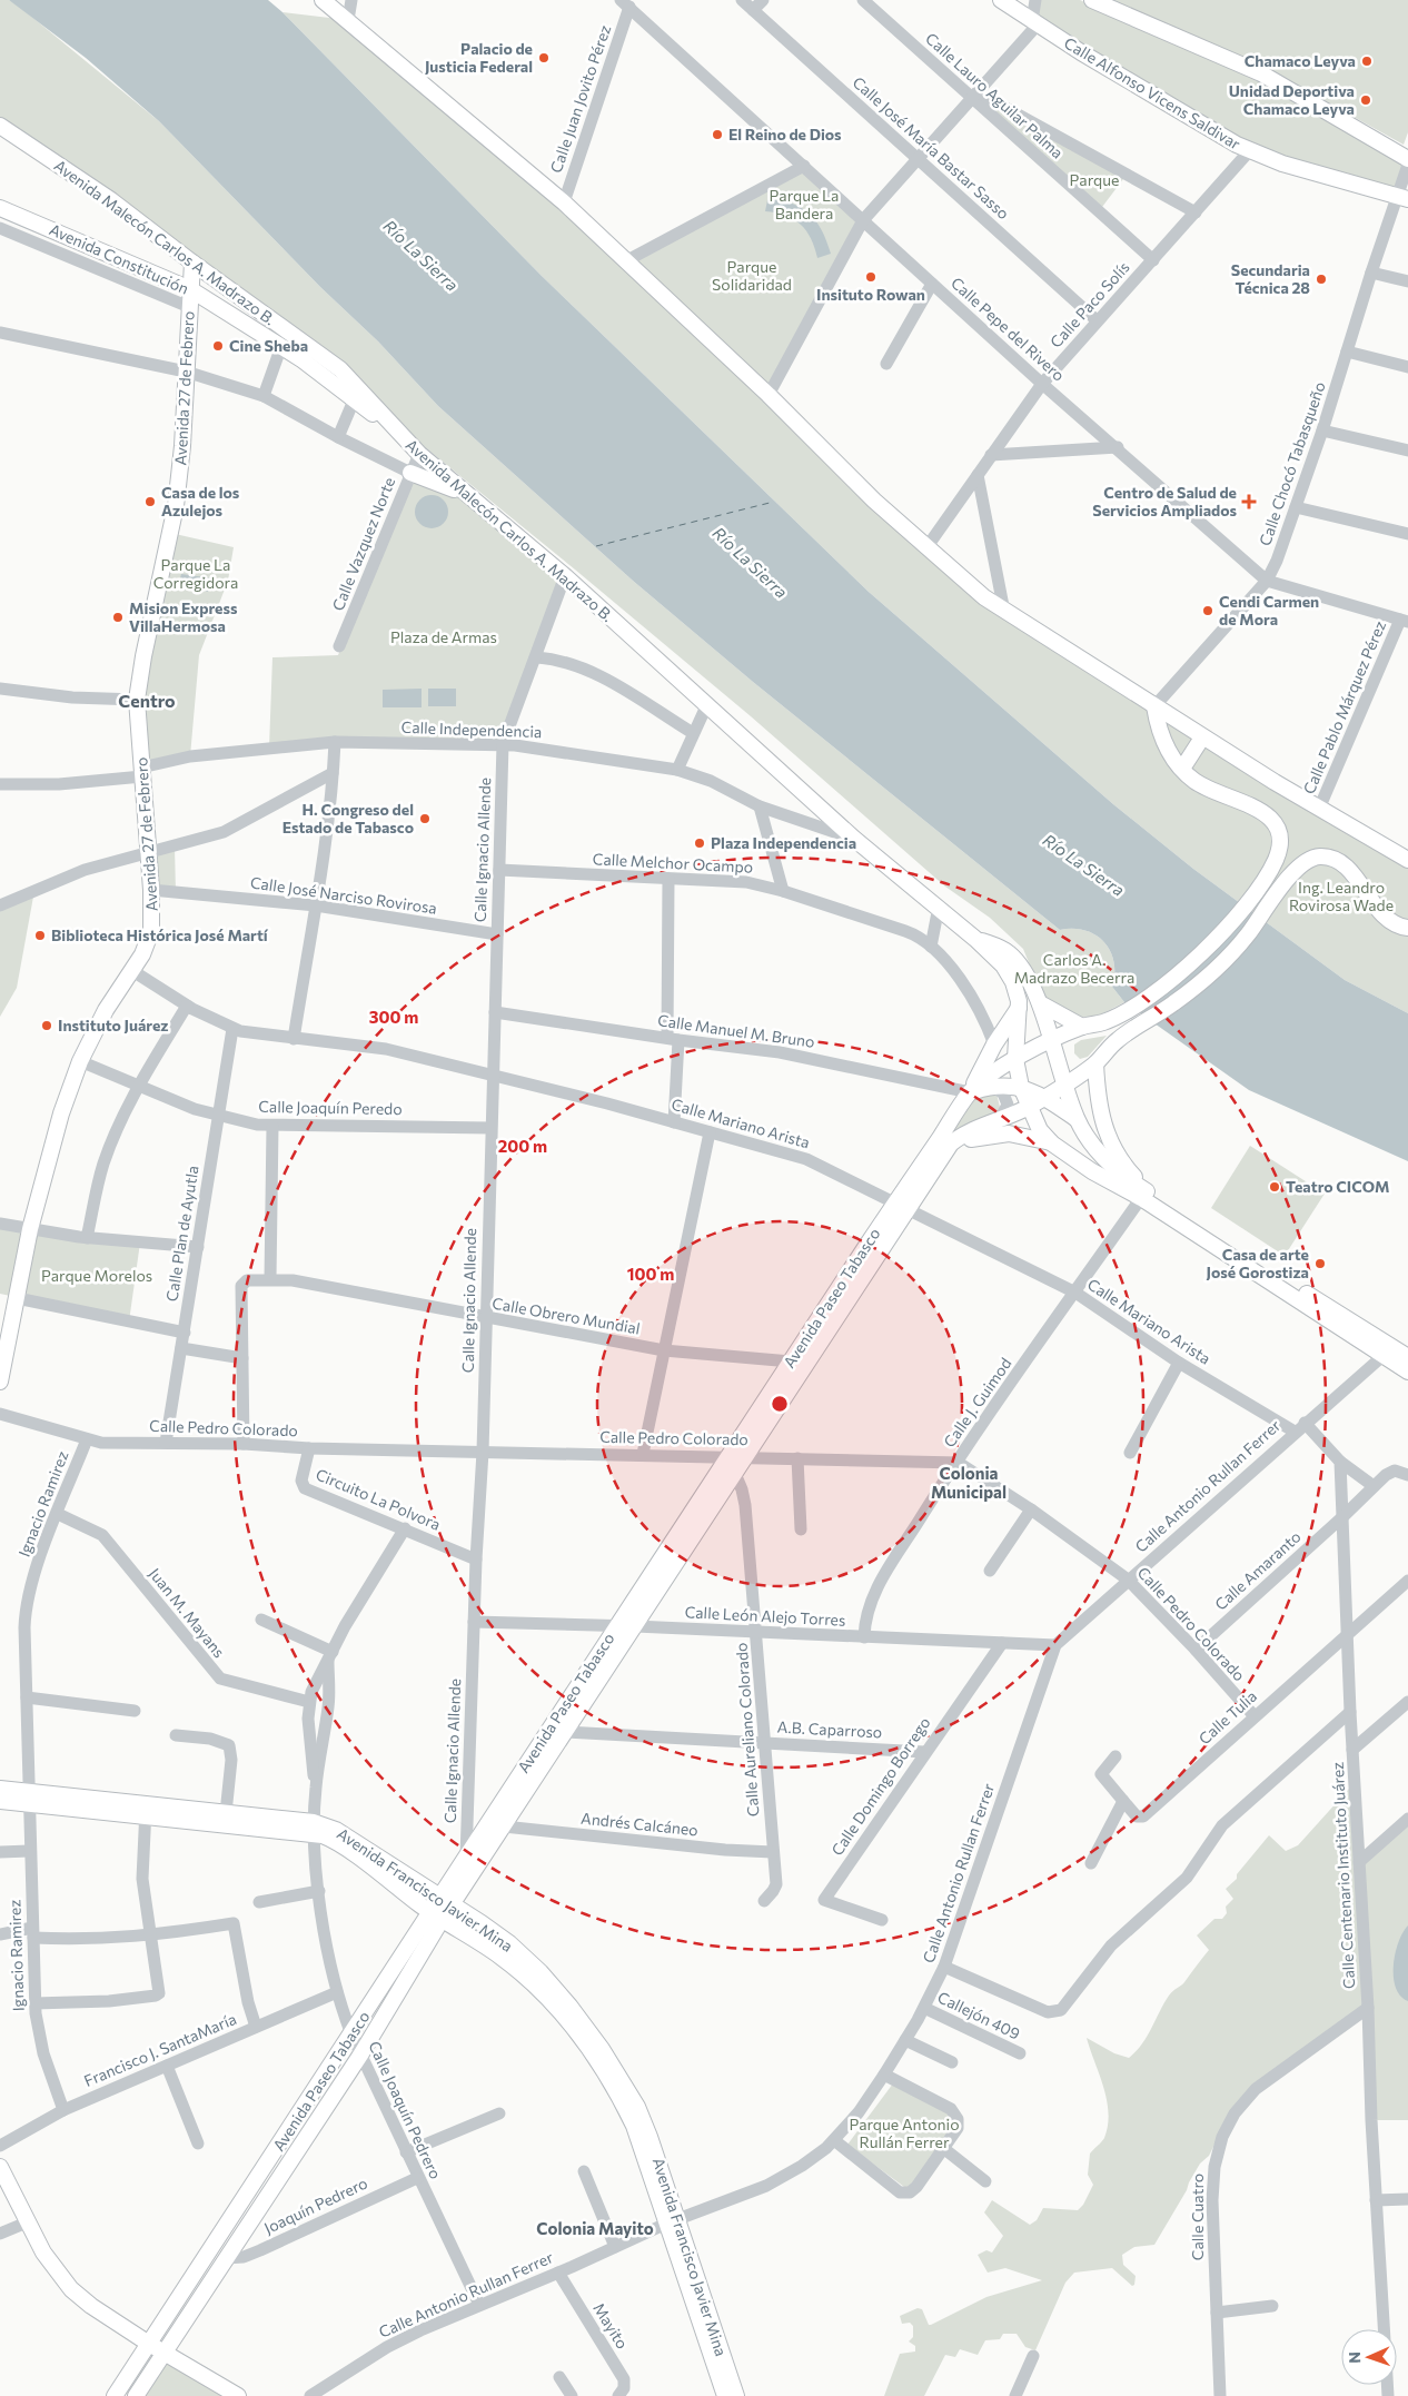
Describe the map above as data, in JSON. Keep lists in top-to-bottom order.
{
  "streets": {
    "main road": [
      "Calle Alfonso Vicens Saldivar",
      "Avenida Malecón Carlos A. Madrazo B.",
      "Avenida Constitución",
      "Avenida 27 de Febrero",
      "Avenida Paseo Tabasco",
      "Avenida Francisco Javier Mina"
    ],
    "street": [
      "Calle Lauro Aguilar Palma",
      "Calle Juan Jovito Pérez",
      "Calle José María Bastar Sasso",
      "Calle Paco Solís",
      "Calle Pepe del Rivero",
      "Calle Chocó Tabasqueño",
      "Calle Vazquez Norte",
      "Calle Pablo Márquez Pérez",
      "Calle Independencia",
      "Calle Ignacio Allende",
      "Calle Melchor Ocampo",
      "Calle José Narciso Rovirosa",
      "Calle Manuel M. Bruno",
      "Calle Joaquín Peredo",
      "Calle Mariano Arista",
      "Calle Plan de Ayutla",
      "Calle Obrero Mundial",
      "Calle J. Guimod",
      "Calle Pedro Colorado",
      "Calle Antonio Rullan Ferrer",
      "Circuito La Polvora",
      "Ignacio Ramirez",
      "Calle Amaranto",
      "Juan M. Mayans",
      "Calle León Alejo Torres",
      "Calle Tulia",
      "Calle Aureliano Colorado",
      "A.B. Caparroso",
      "Calle Domingo Borrego",
      "Andrés Calcáneo",
      "Calle Centenario Instituto Juárez",
      "Callejón 409",
      "Francisco J. SantaMaría",
      "Calle Joaquín Pedrero",
      "Joaquín Pedrero",
      "Calle Cuatro",
      "Mayito"
    ]
  },
  "crossings": [
    ["Calle Alfonso Vicens Saldivar", "Calle Paco Solís"],
    ["Calle Alfonso Vicens Saldivar", "Calle Chocó Tabasqueño"],
    ["Calle Lauro Aguilar Palma", "Calle Paco Solís"],
    ["Calle Juan Jovito Pérez", "Calle Pepe del Rivero"],
    ["Calle José María Bastar Sasso", "Calle Paco Solís"],
    ["Avenida Malecón Carlos A. Madrazo B.", "Avenida Constitución"],
    ["Avenida Malecón Carlos A. Madrazo B.", "Avenida 27 de Febrero"],
    ["Avenida Malecón Carlos A. Madrazo B.", "Calle Vazquez Norte"],
    ["Avenida Malecón Carlos A. Madrazo B.", "Calle Independencia"],
    ["Avenida Malecón Carlos A. Madrazo B.", "Avenida Paseo Tabasco"],
    ["Avenida Constitución", "Avenida 27 de Febrero"],
    ["Calle Paco Solís", "Calle Pepe del Rivero"],
    ["Calle Pepe del Rivero", "Calle Chocó Tabasqueño"],
    ["Calle Pepe del Rivero", "Calle Pablo Márquez Pérez"],
    ["Avenida 27 de Febrero", "Calle Independencia"],
    ["Avenida 27 de Febrero", "Calle José Narciso Rovirosa"],
    ["Avenida 27 de Febrero", "Calle Joaquín Peredo"],
    ["Avenida 27 de Febrero", "Calle Mariano Arista"],
    ["Calle Independencia", "Calle Ignacio Allende"],
    ["Calle Ignacio Allende", "Calle Melchor Ocampo"],
    ["Calle Ignacio Allende", "Calle José Narciso Rovirosa"],
    ["Calle Ignacio Allende", "Calle Manuel M. Bruno"],
    ["Calle Ignacio Allende", "Calle Joaquín Peredo"],
    ["Calle Ignacio Allende", "Calle Mariano Arista"],
    ["Calle Ignacio Allende", "Avenida Paseo Tabasco"],
    ["Calle Ignacio Allende", "Calle Obrero Mundial"],
    ["Calle Ignacio Allende", "Calle Pedro Colorado"],
    ["Calle Ignacio Allende", "Circuito La Polvora"],
    ["Calle Ignacio Allende", "Calle León Alejo Torres"],
    ["Calle Manuel M. Bruno", "Avenida Paseo Tabasco"],
    ["Calle Joaquín Peredo", "Calle Plan de Ayutla"],
    ["Calle Mariano Arista", "Calle Plan de Ayutla"],
    ["Calle Mariano Arista", "Avenida Paseo Tabasco"],
    ["Calle Mariano Arista", "Calle J. Guimod"],
    ["Calle Mariano Arista", "Calle Antonio Rullan Ferrer"],
    ["Calle Plan de Ayutla", "Calle Pedro Colorado"],
    ["Avenida Paseo Tabasco", "Calle Obrero Mundial"],
    ["Avenida Paseo Tabasco", "Calle Pedro Colorado"],
    ["Avenida Paseo Tabasco", "Calle León Alejo Torres"],
    ["Avenida Paseo Tabasco", "Calle Aureliano Colorado"],
    ["Avenida Paseo Tabasco", "A.B. Caparroso"],
    ["Avenida Paseo Tabasco", "Andrés Calcáneo"],
    ["Avenida Paseo Tabasco", "Avenida Francisco Javier Mina"],
    ["Avenida Paseo Tabasco", "Calle Joaquín Pedrero"],
    ["Avenida Paseo Tabasco", "Joaquín Pedrero"],
    ["Calle J. Guimod", "Calle Pedro Colorado"],
    ["Calle J. Guimod", "Calle León Alejo Torres"],
    ["Calle Pedro Colorado", "Calle Antonio Rullan Ferrer"],
    ["Calle Pedro Colorado", "Circuito La Polvora"],
    ["Calle Pedro Colorado", "Ignacio Ramirez"],
    ["Calle Pedro Colorado", "Calle Amaranto"],
    ["Calle Pedro Colorado", "Calle Tulia"],
    ["Calle Pedro Colorado", "Calle Aureliano Colorado"],
    ["Calle Antonio Rullan Ferrer", "Calle León Alejo Torres"],
    ["Calle Antonio Rullan Ferrer", "Avenida Francisco Javier Mina"],
    ["Calle Antonio Rullan Ferrer", "Callejón 409"],
    ["Calle Antonio Rullan Ferrer", "Calle Joaquín Pedrero"],
    ["Calle Antonio Rullan Ferrer", "Mayito"],
    ["Circuito La Polvora", "Calle Joaquín Pedrero"],
    ["Ignacio Ramirez", "Juan M. Mayans"],
    ["Ignacio Ramirez", "Avenida Francisco Javier Mina"],
    ["Ignacio Ramirez", "Francisco J. SantaMaría"],
    ["Calle Amaranto", "Calle Centenario Instituto Juárez"],
    ["Juan M. Mayans", "Calle Joaquín Pedrero"],
    ["Calle León Alejo Torres", "Calle Aureliano Colorado"],
    ["Calle León Alejo Torres", "Calle Domingo Borrego"],
    ["Calle Tulia", "Calle Centenario Instituto Juárez"],
    ["Calle Aureliano Colorado", "A.B. Caparroso"],
    ["Calle Aureliano Colorado", "Andrés Calcáneo"],
    ["A.B. Caparroso", "Calle Domingo Borrego"],
    ["Calle Centenario Instituto Juárez", "Calle Cuatro"],
    ["Avenida Francisco Javier Mina", "Calle Joaquín Pedrero"],
    ["Francisco J. SantaMaría", "Calle Joaquín Pedrero"],
    ["Calle Joaquín Pedrero", "Joaquín Pedrero"]
  ],
  "districts": ["Centro", "Colonia Municipal", "Colonia Mayito"],
  "water": ["Río La Sierra"],
  "parks": [
    "Parque",
    "Parque La Bandera",
    "Parque Solidaridad",
    "Parque La Corregidora",
    "Plaza de Armas",
    "Ing. Leandro Rovirosa Wade",
    "Carlos A. Madrazo Becerra",
    "Parque Morelos",
    "Parque Antonio Rullán Ferrer"
  ],
  "places": {
    "other": [
      "Palacio de Justicia Federal",
      "Chamaco Leyva",
      "Unidad Deportiva Chamaco Leyva",
      "El Reino de Dios",
      "Insituto Rowan",
      "Secundaria Técnica 28",
      "Cine Sheba",
      "Casa de los Azulejos",
      "Cendi Carmen de Mora",
      "Mision Express VillaHermosa",
      "H. Congreso del Estado de Tabasco",
      "Plaza Independencia",
      "Biblioteca Histórica José Martí",
      "Instituto Juárez",
      "Teatro CICOM",
      "Casa de arte José Gorostiza"
    ],
    "health": ["Centro de Salud de Servicios Ampliados"]
  },
  "north": "left",
  "rings": ["300 m", "200 m", "100 m"]
}
